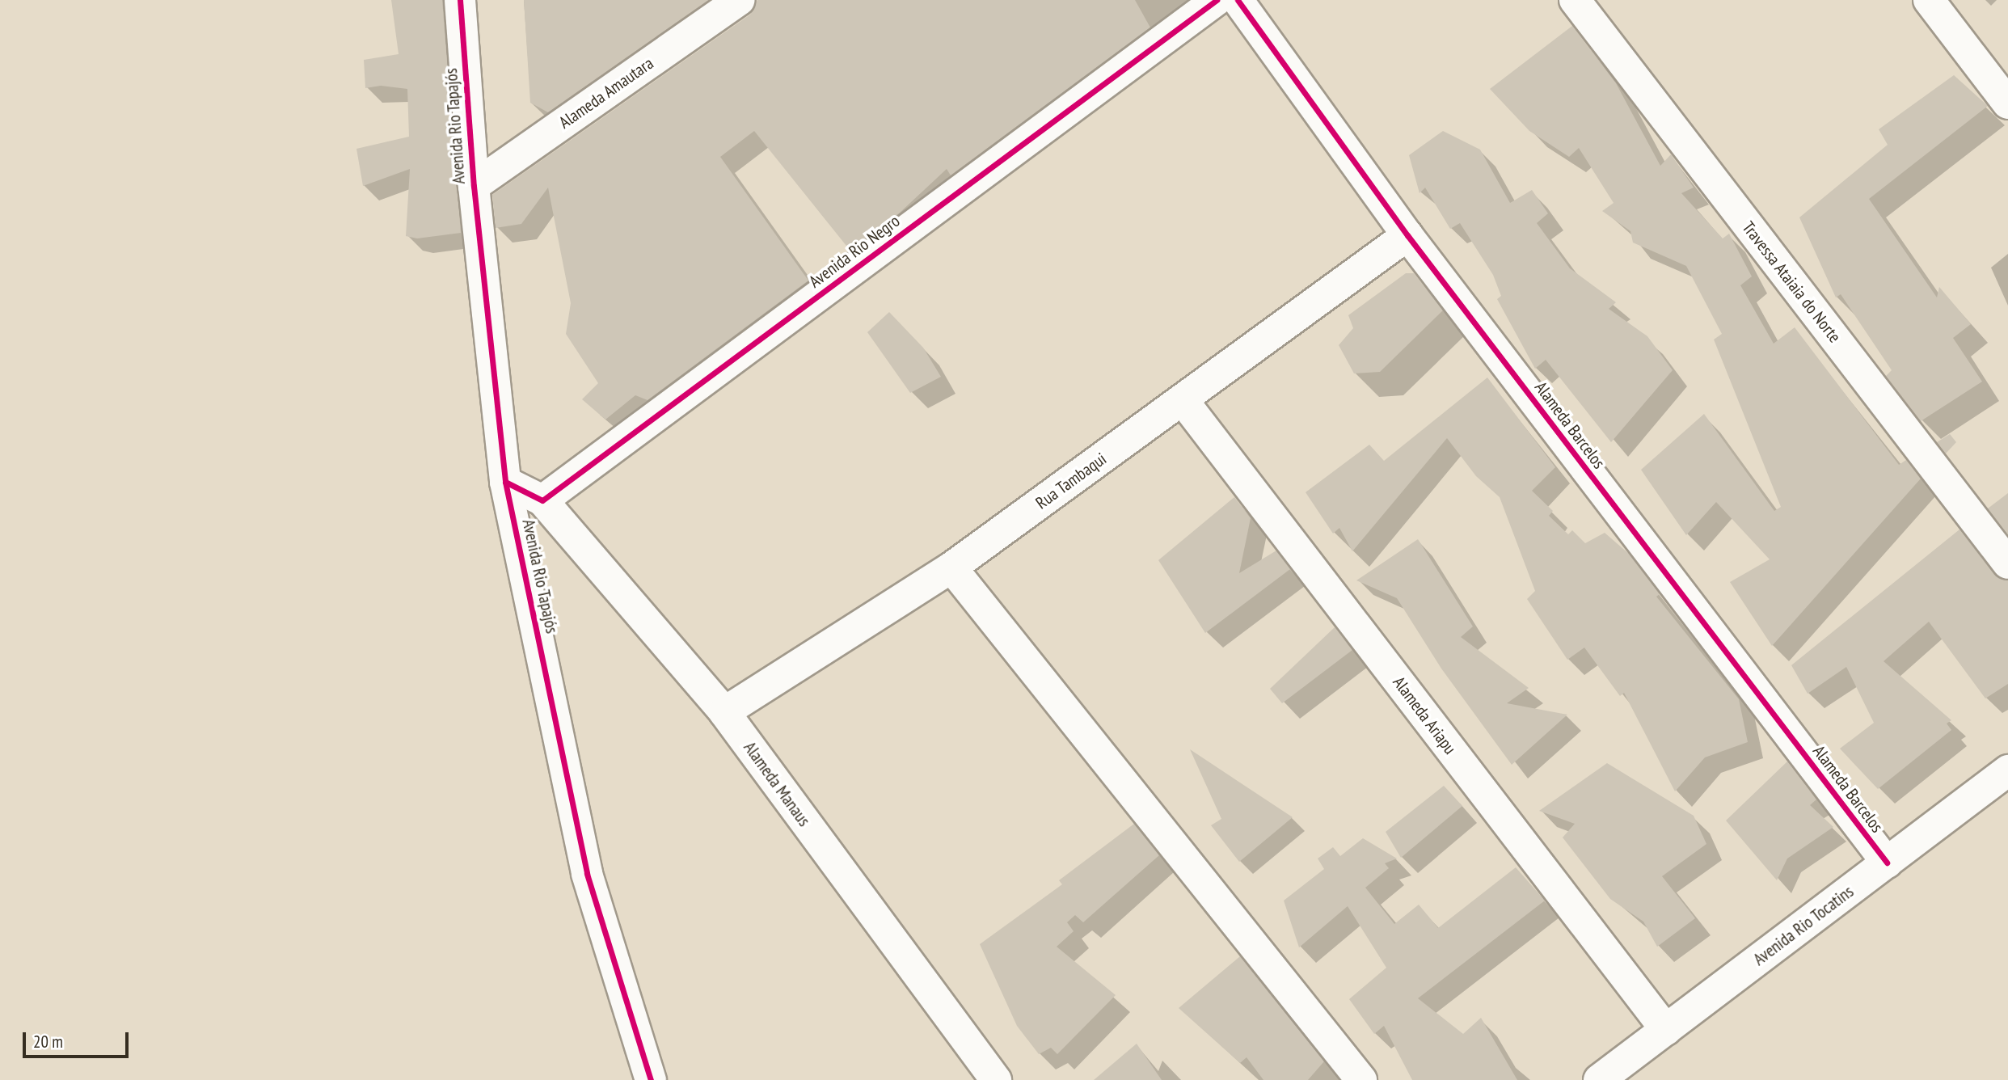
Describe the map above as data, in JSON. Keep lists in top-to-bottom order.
{
  "streets": {
    "street": [
      "Alameda Amautara",
      "Avenida Rio Tapajós",
      "Avenida Rio Negro",
      "Travessa Ataiaia do Norte",
      "Alameda Barcelos",
      "Rua Tambaqui",
      "Alameda Ariapu",
      "Alameda Manaus",
      "Avenida Rio Tocatins"
    ]
  },
  "crossings": [
    ["Alameda Amautara", "Avenida Rio Tapajós"],
    ["Avenida Rio Negro", "Alameda Manaus"],
    ["Alameda Barcelos", "Rua Tambaqui"],
    ["Alameda Barcelos", "Avenida Rio Tocatins"],
    ["Rua Tambaqui", "Alameda Ariapu"],
    ["Rua Tambaqui", "Alameda Manaus"],
    ["Alameda Ariapu", "Avenida Rio Tocatins"]
  ],
  "scale_bar": "20 m"
}
